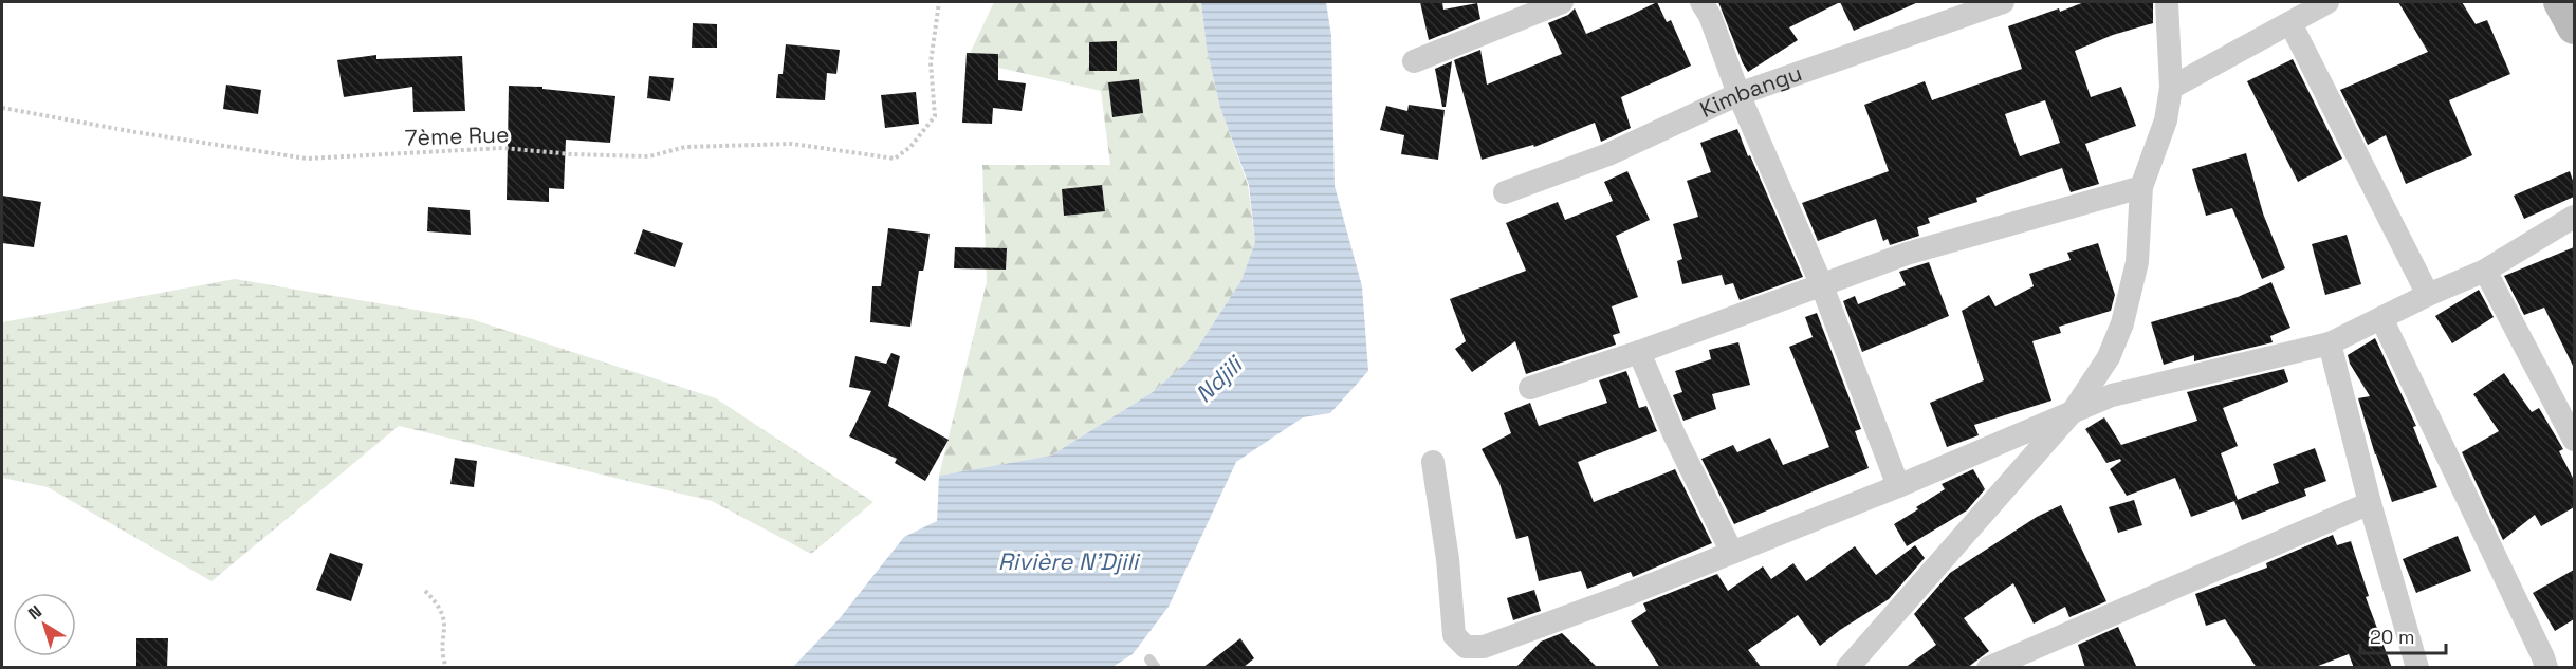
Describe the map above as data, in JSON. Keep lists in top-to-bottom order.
{
  "streets": {
    "street": ["Kimbangu"],
    "path": ["7ème Rue"]
  },
  "water": ["Ndjili", "Rivière N'Djili"],
  "scale_bar": "20 m",
  "north": "top left"
}
